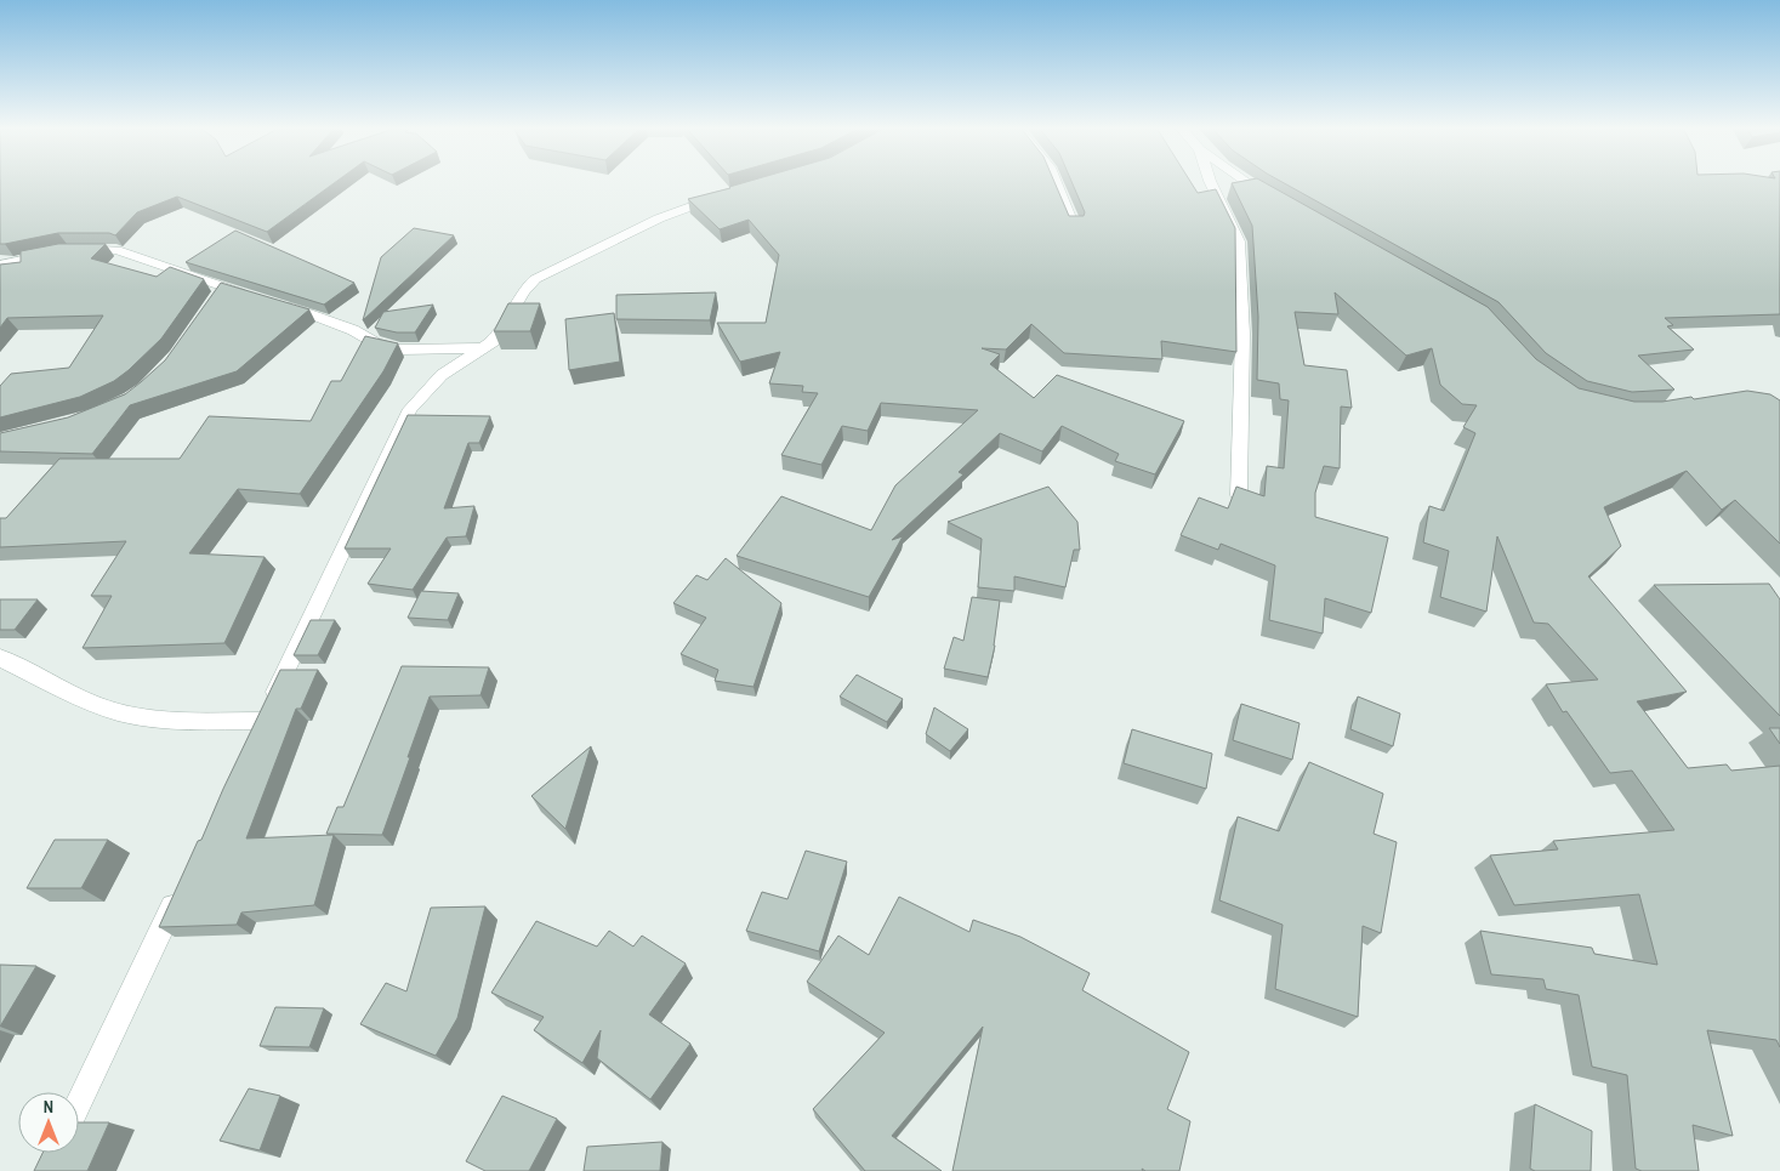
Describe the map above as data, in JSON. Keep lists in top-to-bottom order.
{
  "north": "top"
}
